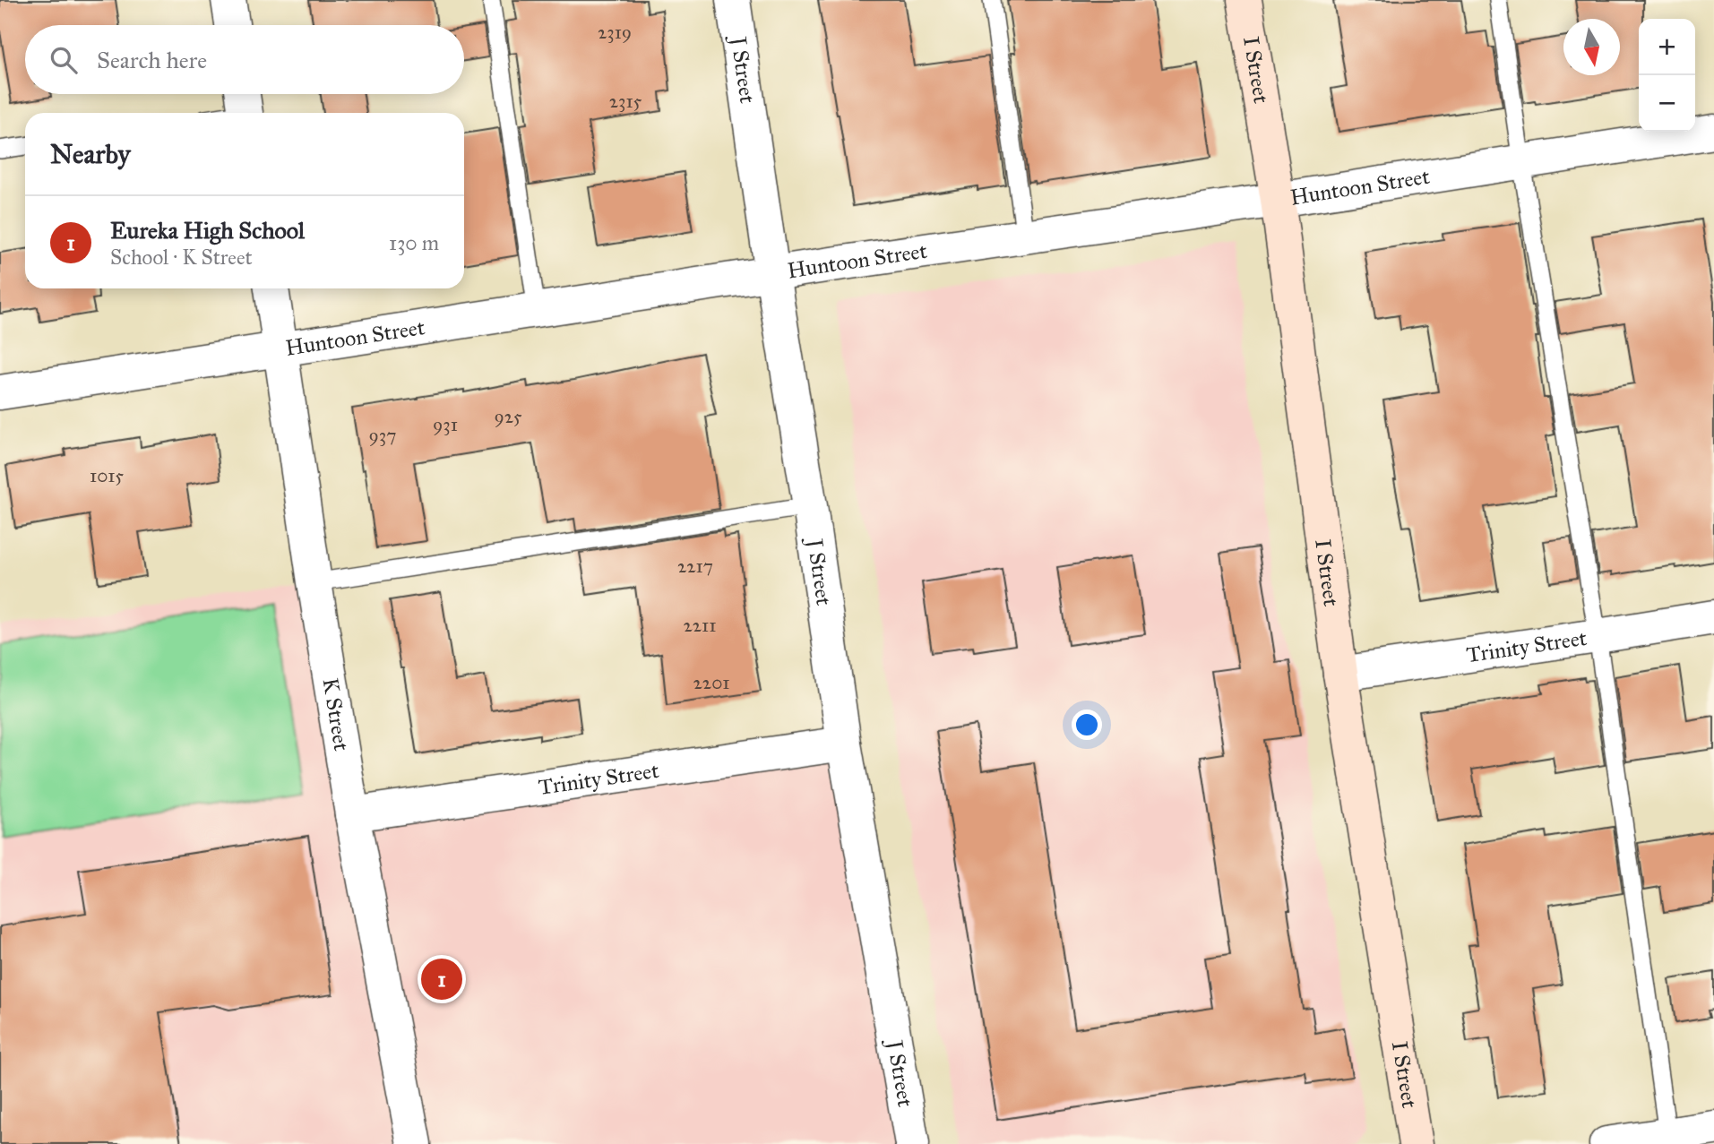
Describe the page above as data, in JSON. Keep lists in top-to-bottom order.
{
  "streets": {
    "main road": ["I Street"],
    "street": [
      "J Street",
      "Huntoon Street",
      "Trinity Street",
      "K Street"
    ]
  },
  "crossings": [
    ["I Street", "Huntoon Street"],
    ["I Street", "Trinity Street"],
    ["J Street", "Huntoon Street"],
    ["J Street", "Trinity Street"],
    ["Huntoon Street", "K Street"],
    ["Trinity Street", "K Street"]
  ],
  "house_numbers": [
    "2319",
    "2315",
    "925",
    "931",
    "937",
    "1015",
    "2217",
    "2211",
    "2201"
  ],
  "north": "bottom",
  "page": {
    "map_buttons": ["+", "−"],
    "search": "Search here",
    "heading": "Nearby",
    "list": [
      {
        "mark": "1",
        "name": "Eureka High School",
        "note": "School · K Street",
        "value": "130 m"
      }
    ],
    "pins": "1"
  }
}
